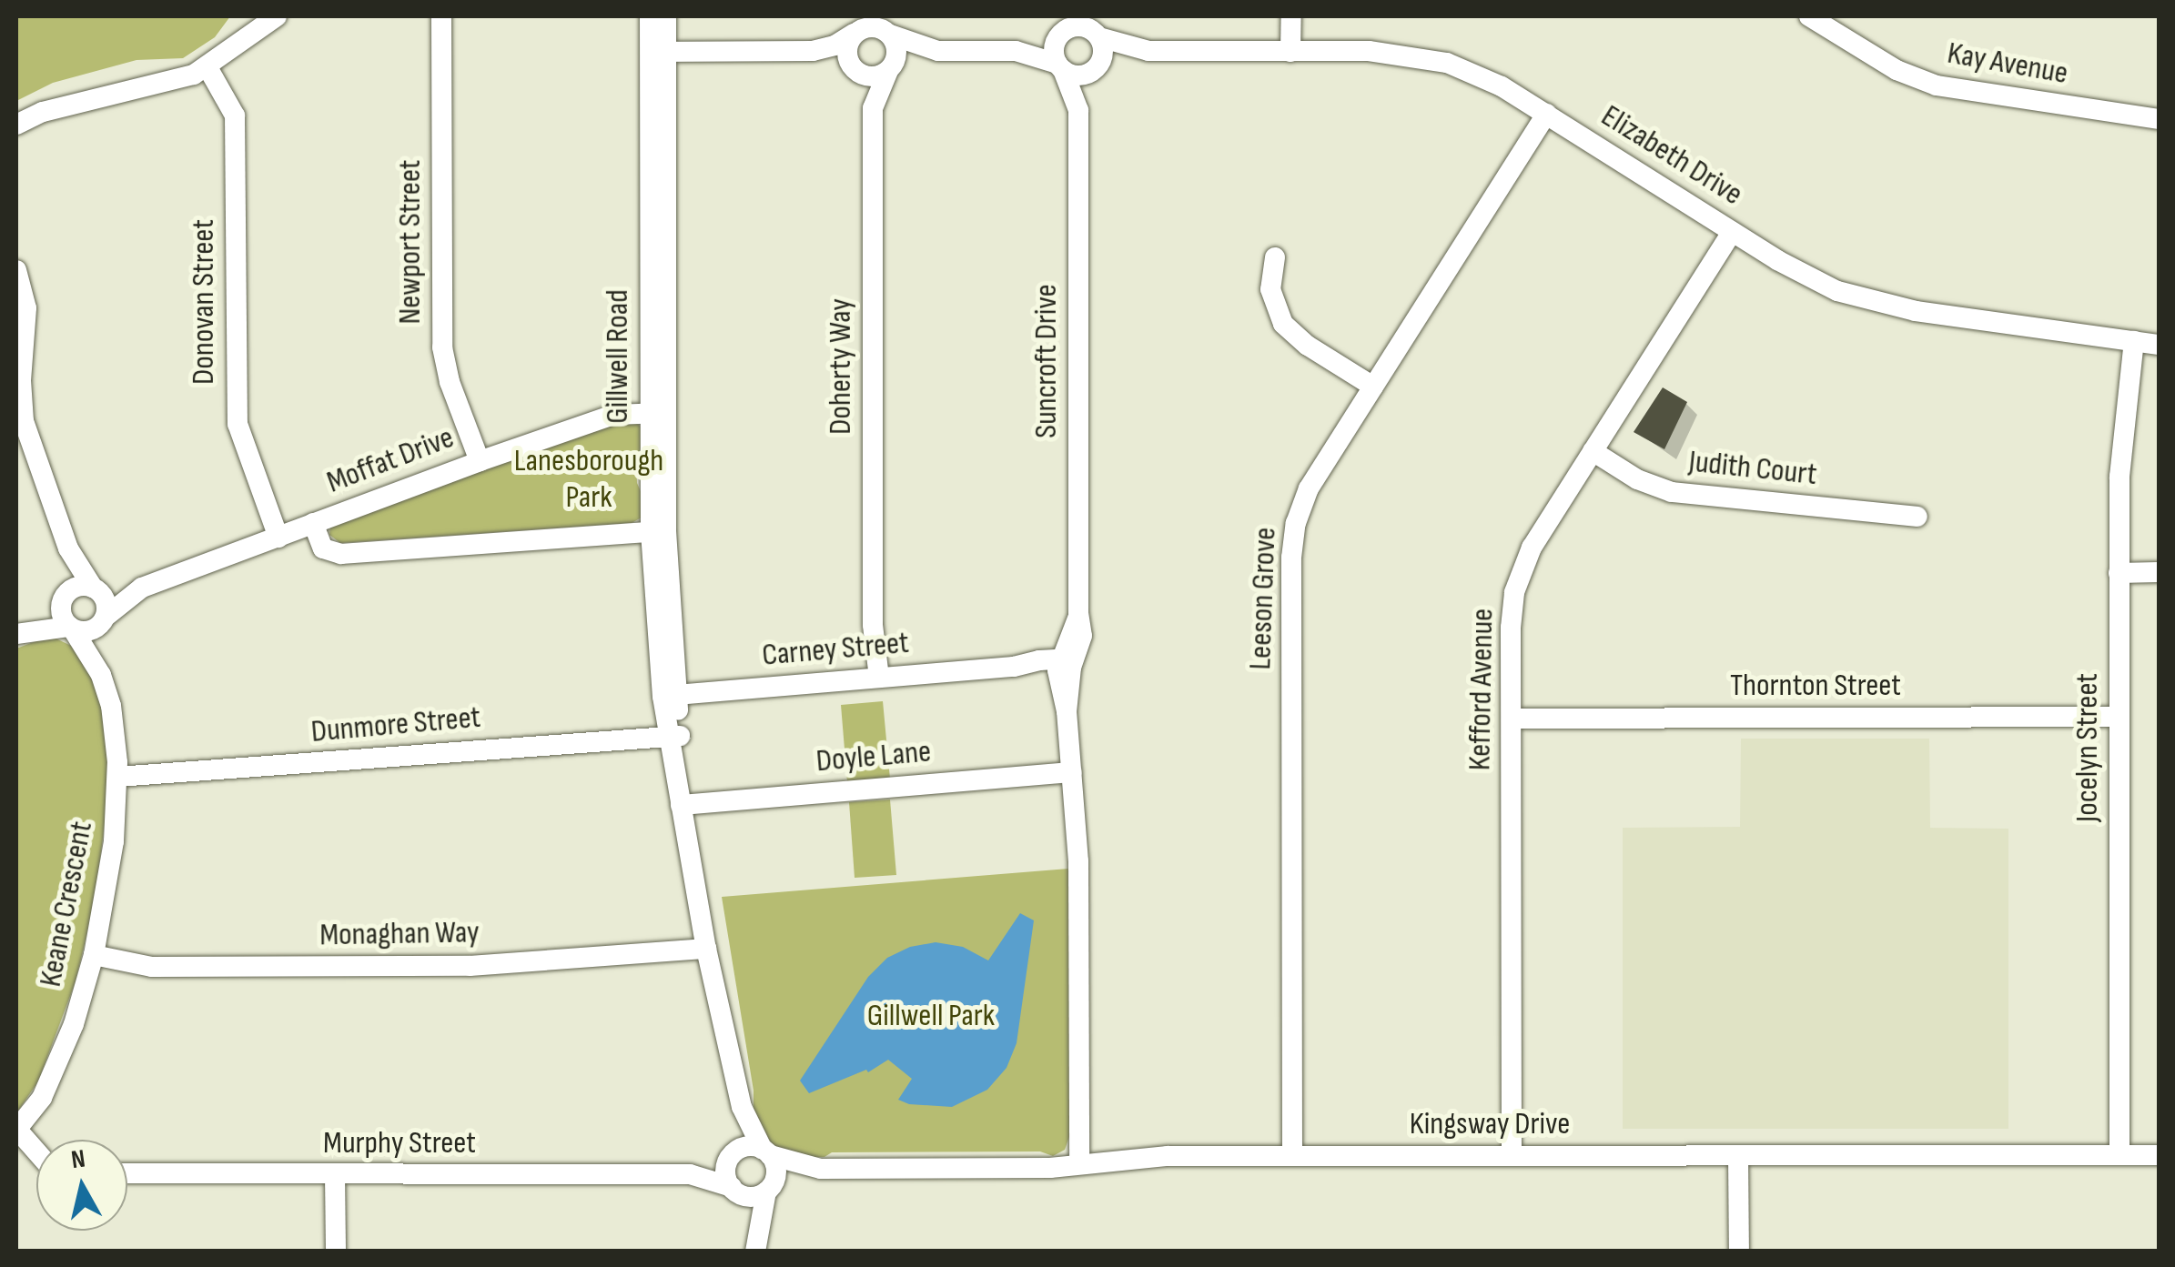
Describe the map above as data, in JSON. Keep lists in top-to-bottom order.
{
  "streets": {
    "street": [
      "Kay Avenue",
      "Elizabeth Drive",
      "Newport Street",
      "Donovan Street",
      "Gillwell Road",
      "Suncroft Drive",
      "Doherty Way",
      "Moffat Drive",
      "Judith Court",
      "Leeson Grove",
      "Carney Street",
      "Thornton Street",
      "Kefford Avenue",
      "Dunmore Street",
      "Jocelyn Street",
      "Doyle Lane",
      "Keane Crescent",
      "Monaghan Way",
      "Kingsway Drive",
      "Murphy Street"
    ]
  },
  "crossings": [
    ["Elizabeth Drive", "Suncroft Drive"],
    ["Elizabeth Drive", "Leeson Grove"],
    ["Elizabeth Drive", "Kefford Avenue"],
    ["Elizabeth Drive", "Jocelyn Street"],
    ["Newport Street", "Moffat Drive"],
    ["Donovan Street", "Moffat Drive"],
    ["Gillwell Road", "Moffat Drive"],
    ["Gillwell Road", "Carney Street"],
    ["Gillwell Road", "Dunmore Street"],
    ["Gillwell Road", "Doyle Lane"],
    ["Gillwell Road", "Monaghan Way"],
    ["Gillwell Road", "Kingsway Drive"],
    ["Gillwell Road", "Murphy Street"],
    ["Suncroft Drive", "Carney Street"],
    ["Doherty Way", "Carney Street"],
    ["Moffat Drive", "Keane Crescent"],
    ["Judith Court", "Kefford Avenue"],
    ["Leeson Grove", "Kingsway Drive"],
    ["Thornton Street", "Kefford Avenue"],
    ["Thornton Street", "Jocelyn Street"],
    ["Kefford Avenue", "Kingsway Drive"],
    ["Dunmore Street", "Keane Crescent"],
    ["Jocelyn Street", "Kingsway Drive"],
    ["Keane Crescent", "Monaghan Way"],
    ["Kingsway Drive", "Murphy Street"]
  ],
  "parks": ["Lanesborough Park", "Gillwell Park"],
  "north": "top"
}
